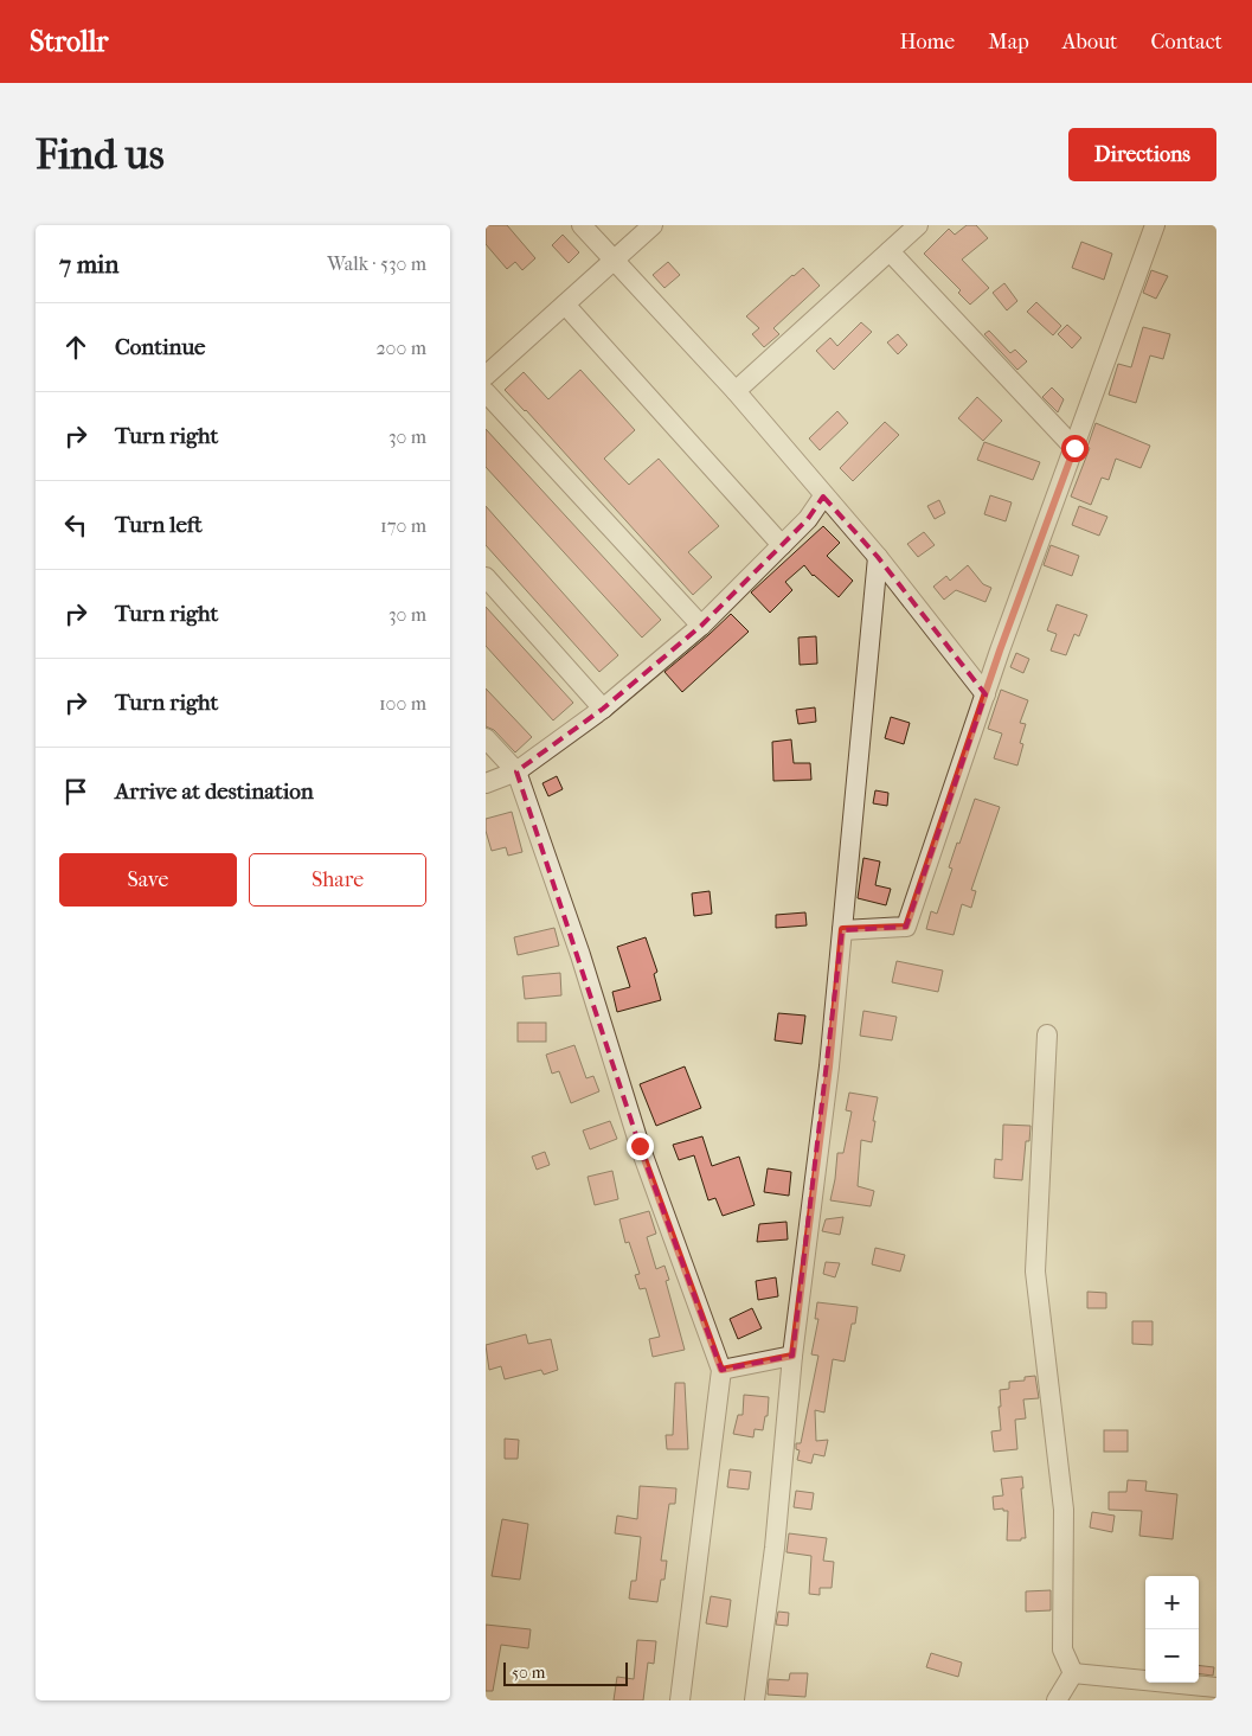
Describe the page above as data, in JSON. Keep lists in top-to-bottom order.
{
  "scale_bar": "50 m",
  "page": {
    "header": "Strollr",
    "nav": [
      "Home",
      "Map",
      "About",
      "Contact"
    ],
    "buttons": [
      "Directions",
      ["Save", "Share"]
    ],
    "title": "Find us",
    "heading": ["7 min", "Walk · 530 m"],
    "list": [
      ["Continue", "200 m"],
      ["Turn right", "30 m"],
      ["Turn left", "170 m"],
      ["Turn right", "30 m"],
      ["Turn right", "100 m"],
      "Arrive at destination"
    ],
    "map_buttons": ["+", "−"],
    "scale": "50 m"
  }
}
